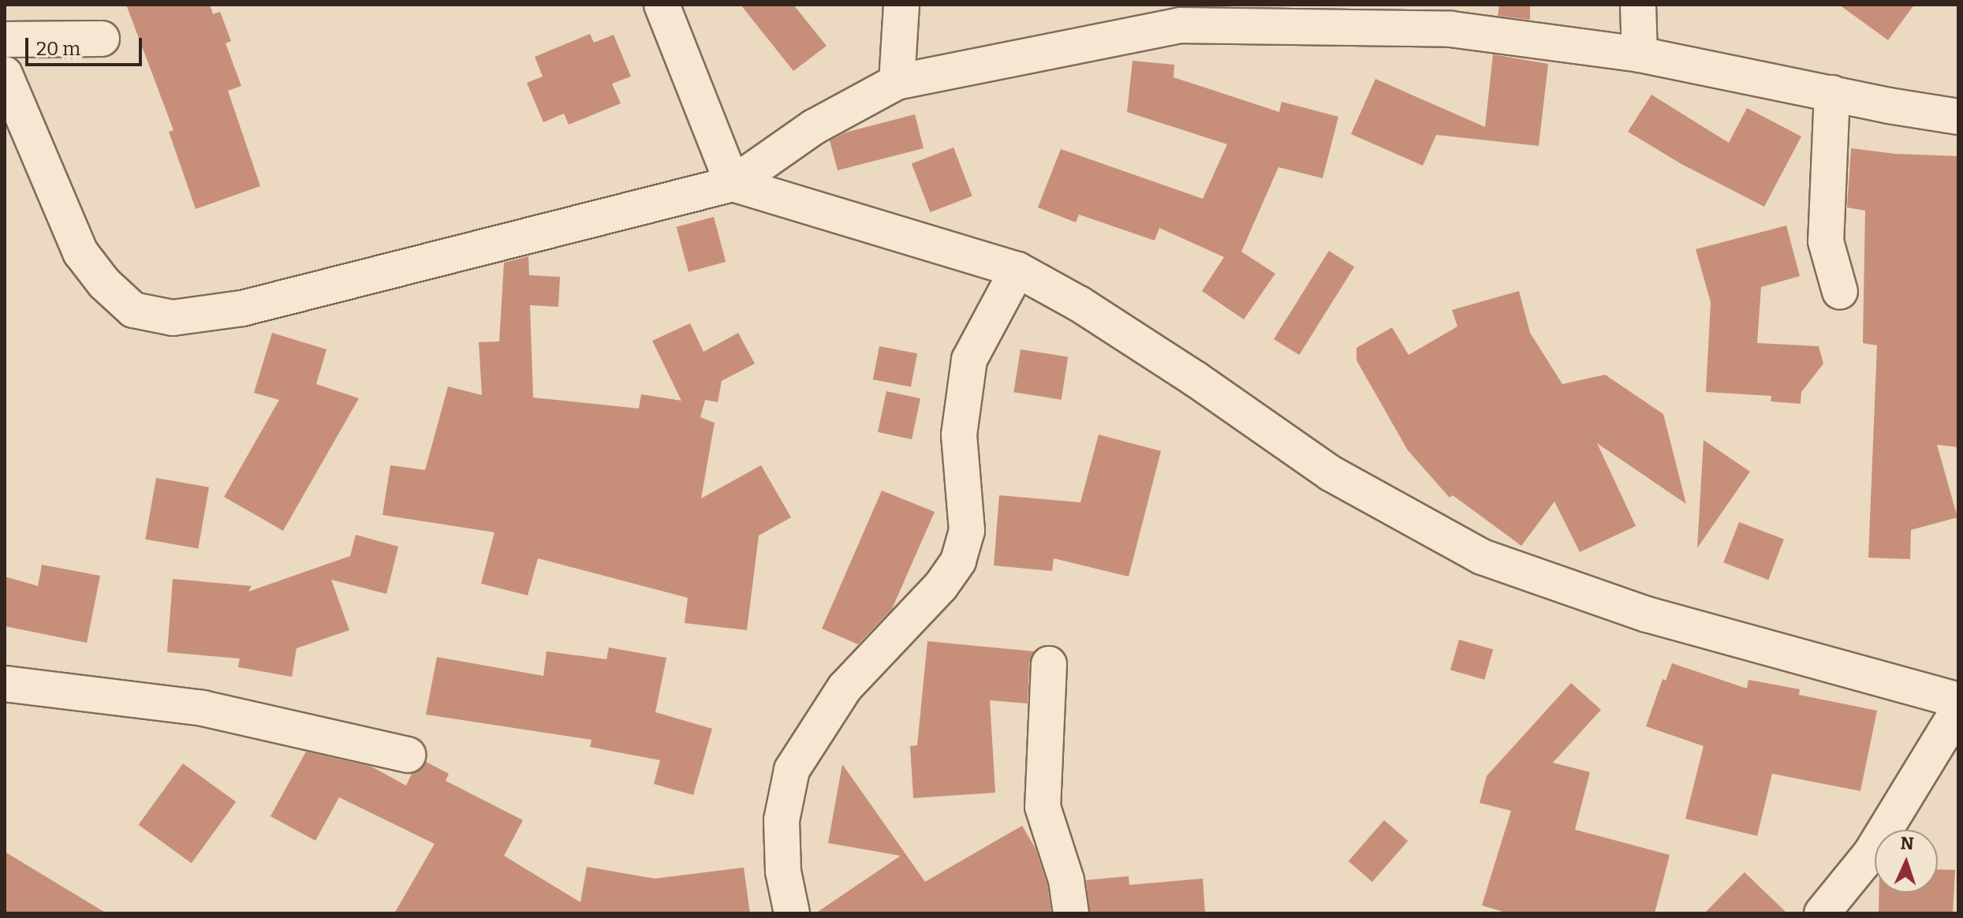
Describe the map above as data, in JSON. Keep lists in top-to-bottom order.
{
  "scale_bar": "20 m",
  "north": "top"
}
